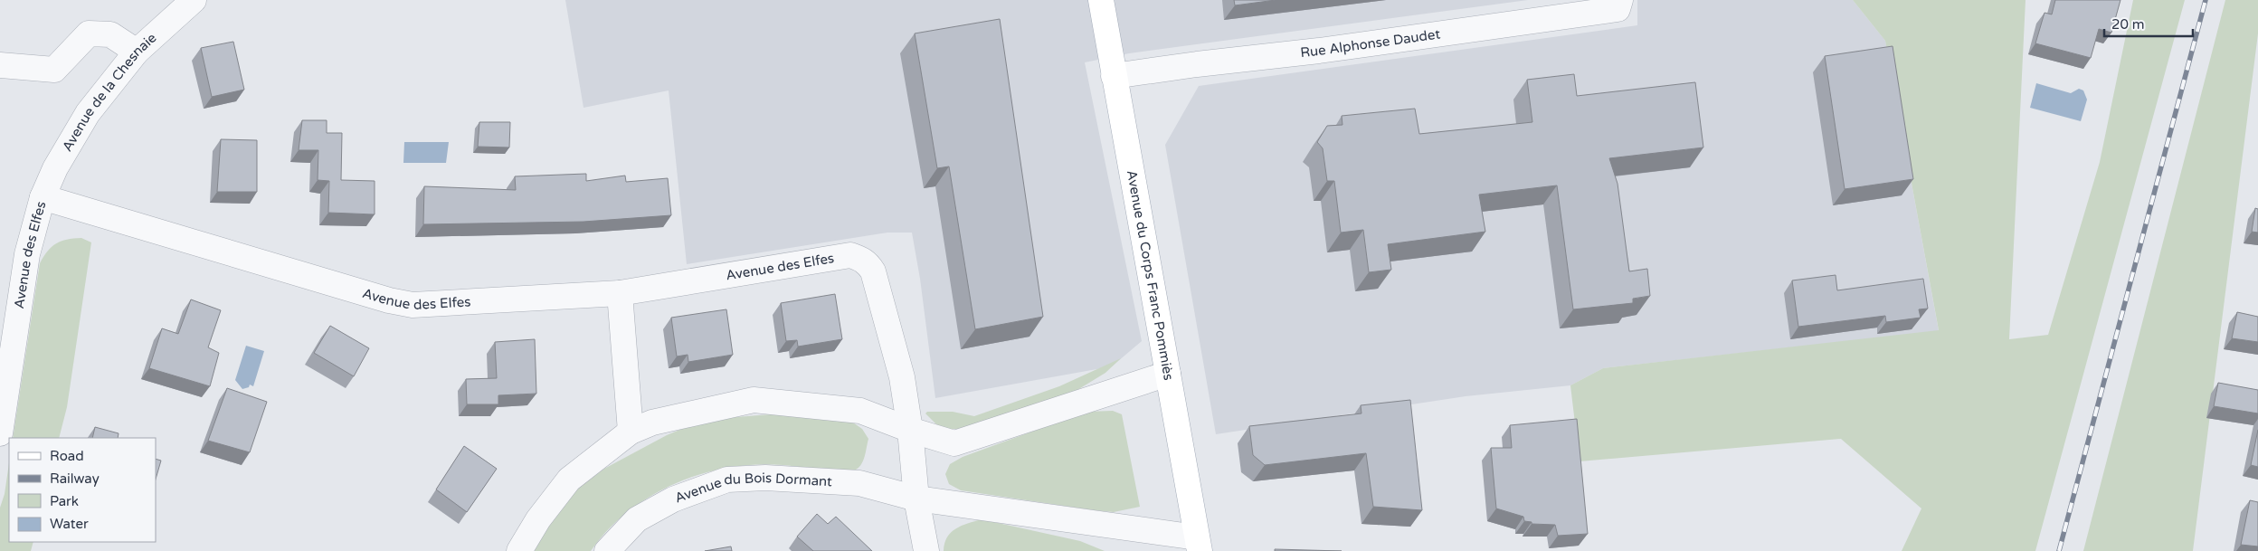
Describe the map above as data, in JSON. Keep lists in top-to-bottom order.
{
  "streets": {
    "main road": ["Avenue du Corps Franc Pommiès"],
    "street": [
      "Rue Alphonse Daudet",
      "Avenue de la Chesnaie",
      "Avenue des Elfes",
      "Avenue du Bois Dormant"
    ]
  },
  "crossings": [
    ["Rue Alphonse Daudet", "Avenue du Corps Franc Pommiès"],
    ["Avenue de la Chesnaie", "Avenue des Elfes"],
    ["Avenue du Corps Franc Pommiès", "Avenue du Bois Dormant"]
  ],
  "legend": [
    "Road",
    "Railway",
    "Park",
    "Water"
  ],
  "scale_bar": "20 m"
}
